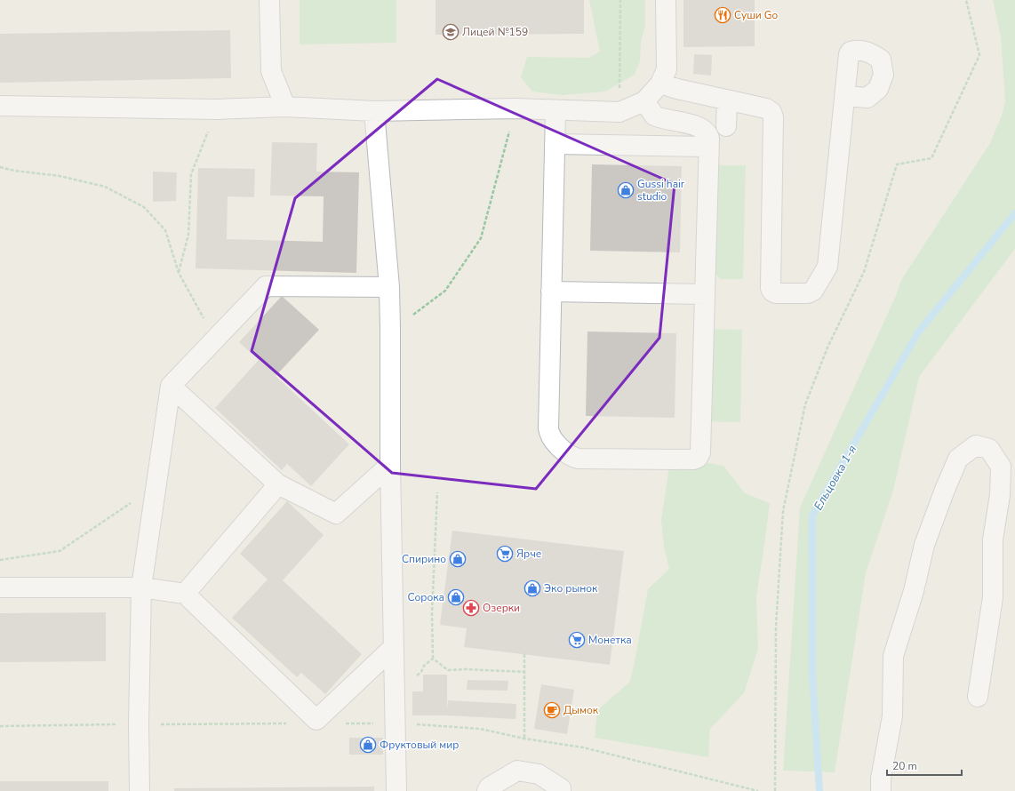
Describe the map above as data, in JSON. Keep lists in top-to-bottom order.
{
  "water": ["Ельцовка 1-я"],
  "places": {
    "restaurant": ["Суши Go"],
    "school or university": ["Лицей №159"],
    "shop": [
      "Gussi hair studio",
      "Спирино",
      "Эко рынок",
      "Сорока",
      "Фруктовый мир"
    ],
    "supermarket": ["Ярче", "Монетка"],
    "pharmacy": ["Озерки"],
    "cafe": ["Дымок"]
  },
  "scale_bar": "20 m"
}
